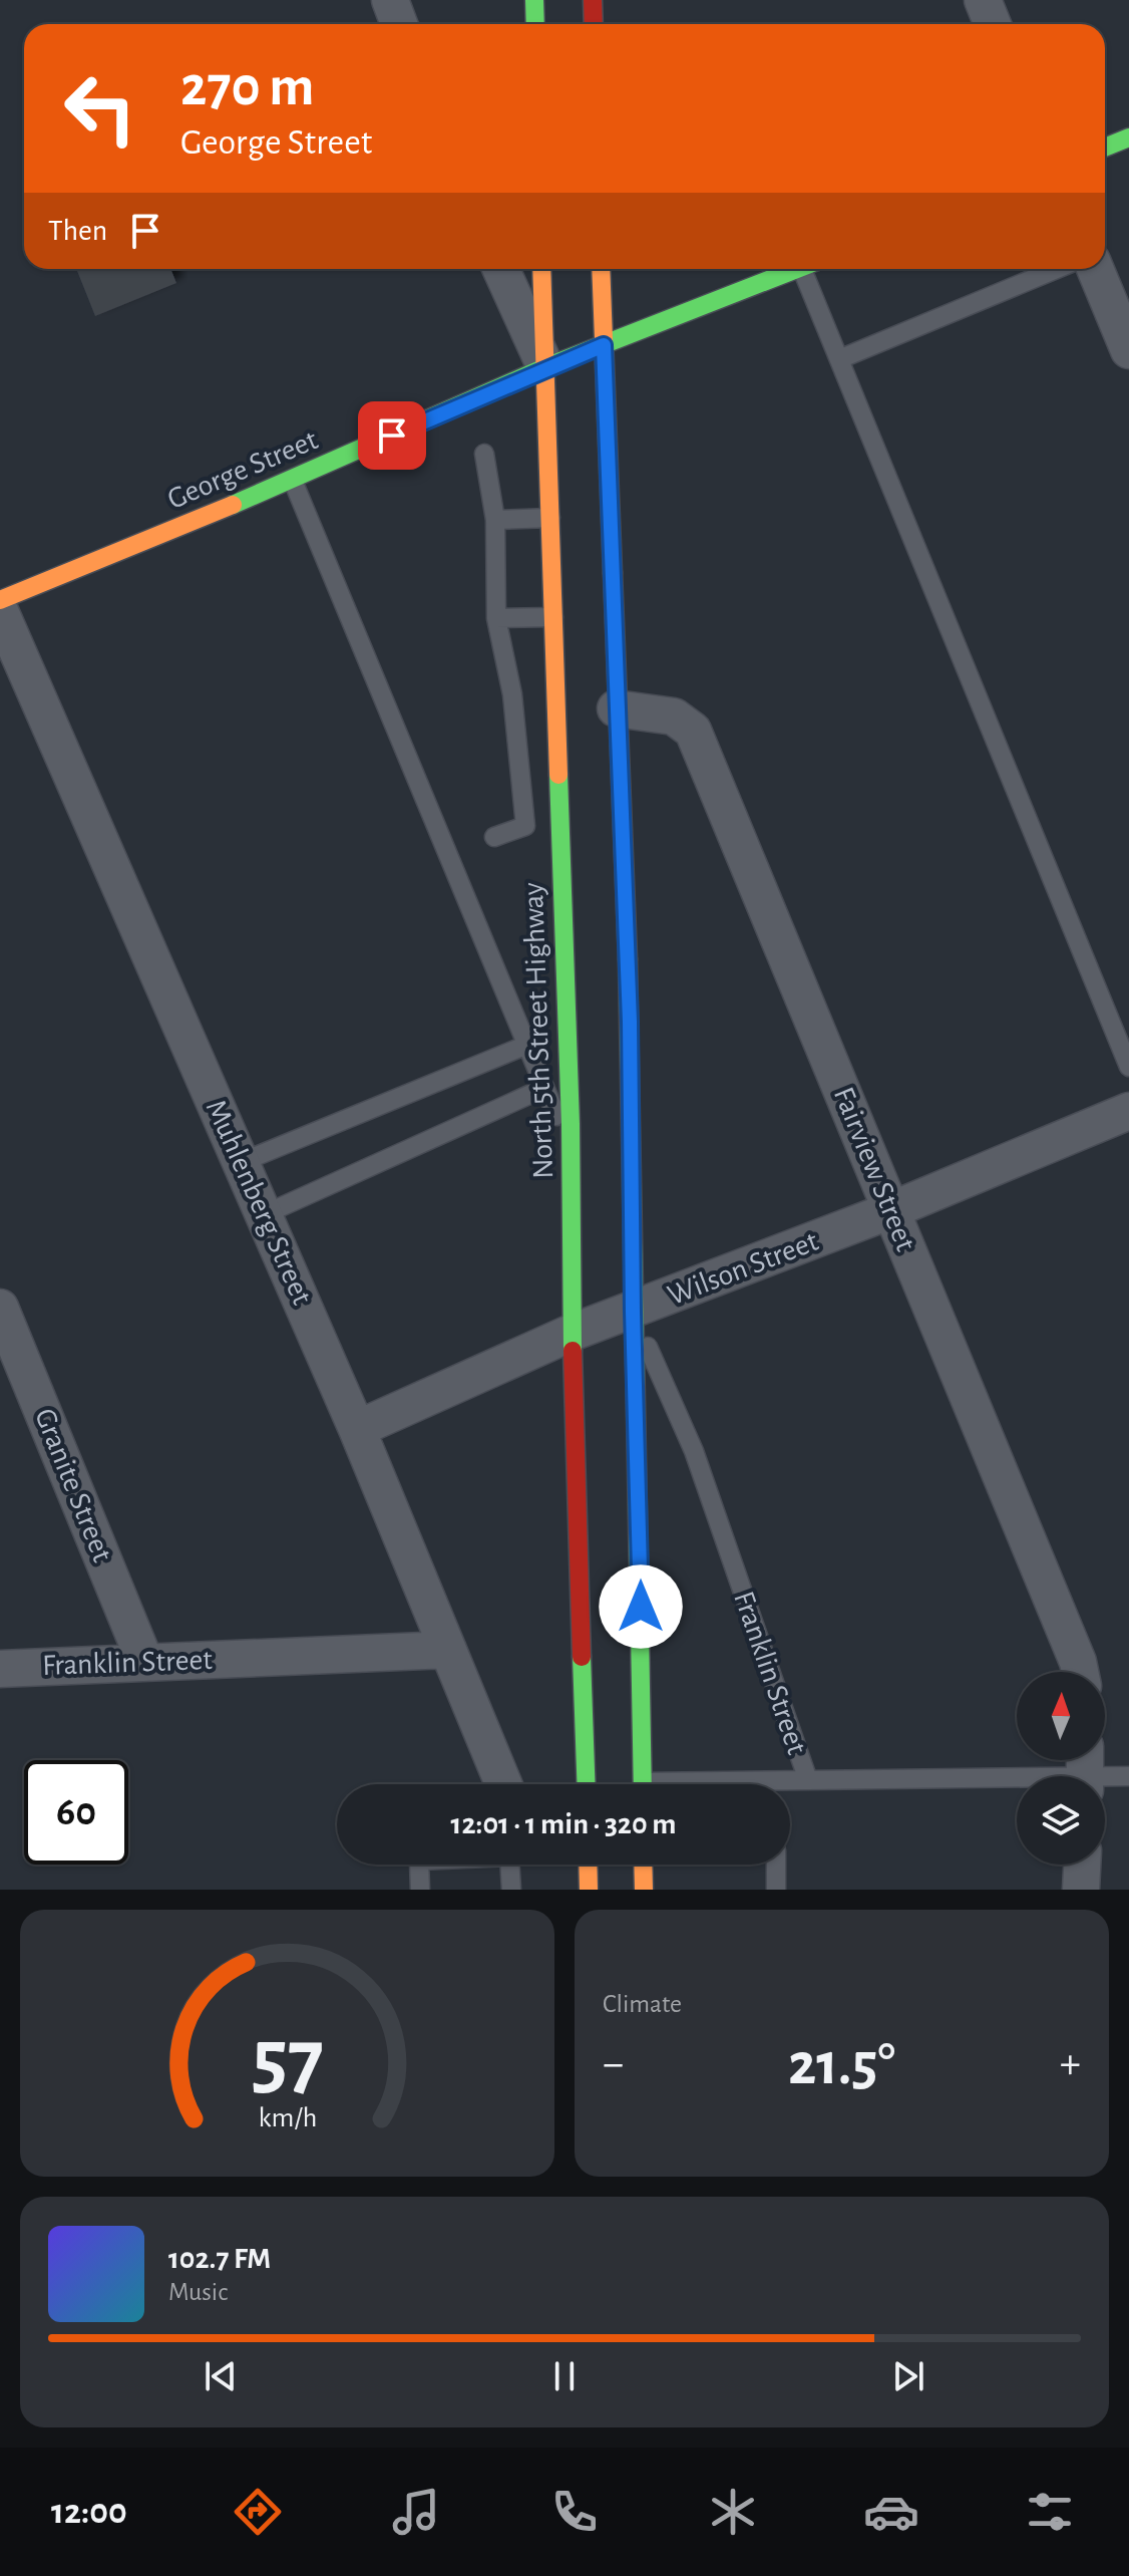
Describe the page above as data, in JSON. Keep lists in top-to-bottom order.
{
  "streets": {
    "main road": ["George Street", "North 5th Street Highway"],
    "street": [
      "Fairview Street",
      "Muhlenberg Street",
      "Wilson Street",
      "Granite Street",
      "Franklin Street"
    ]
  },
  "crossings": [
    ["George Street", "North 5th Street Highway"],
    ["North 5th Street Highway", "Wilson Street"],
    ["Fairview Street", "Wilson Street"],
    ["Muhlenberg Street", "Wilson Street"],
    ["Muhlenberg Street", "Franklin Street"],
    ["Wilson Street", "Franklin Street"],
    ["Granite Street", "Franklin Street"]
  ],
  "north": "top",
  "page": {
    "turn": ["270 m", "George Street"],
    "then": "Then",
    "limit": "60",
    "trip": "12:01 · 1 min · 320 m",
    "tile": "Climate",
    "heat": ["−", "21.5°", "+"],
    "song": ["102.7 FM", "Music"],
    "tabs": "12:00",
    "gauge": ["57", "km/h"]
  }
}
